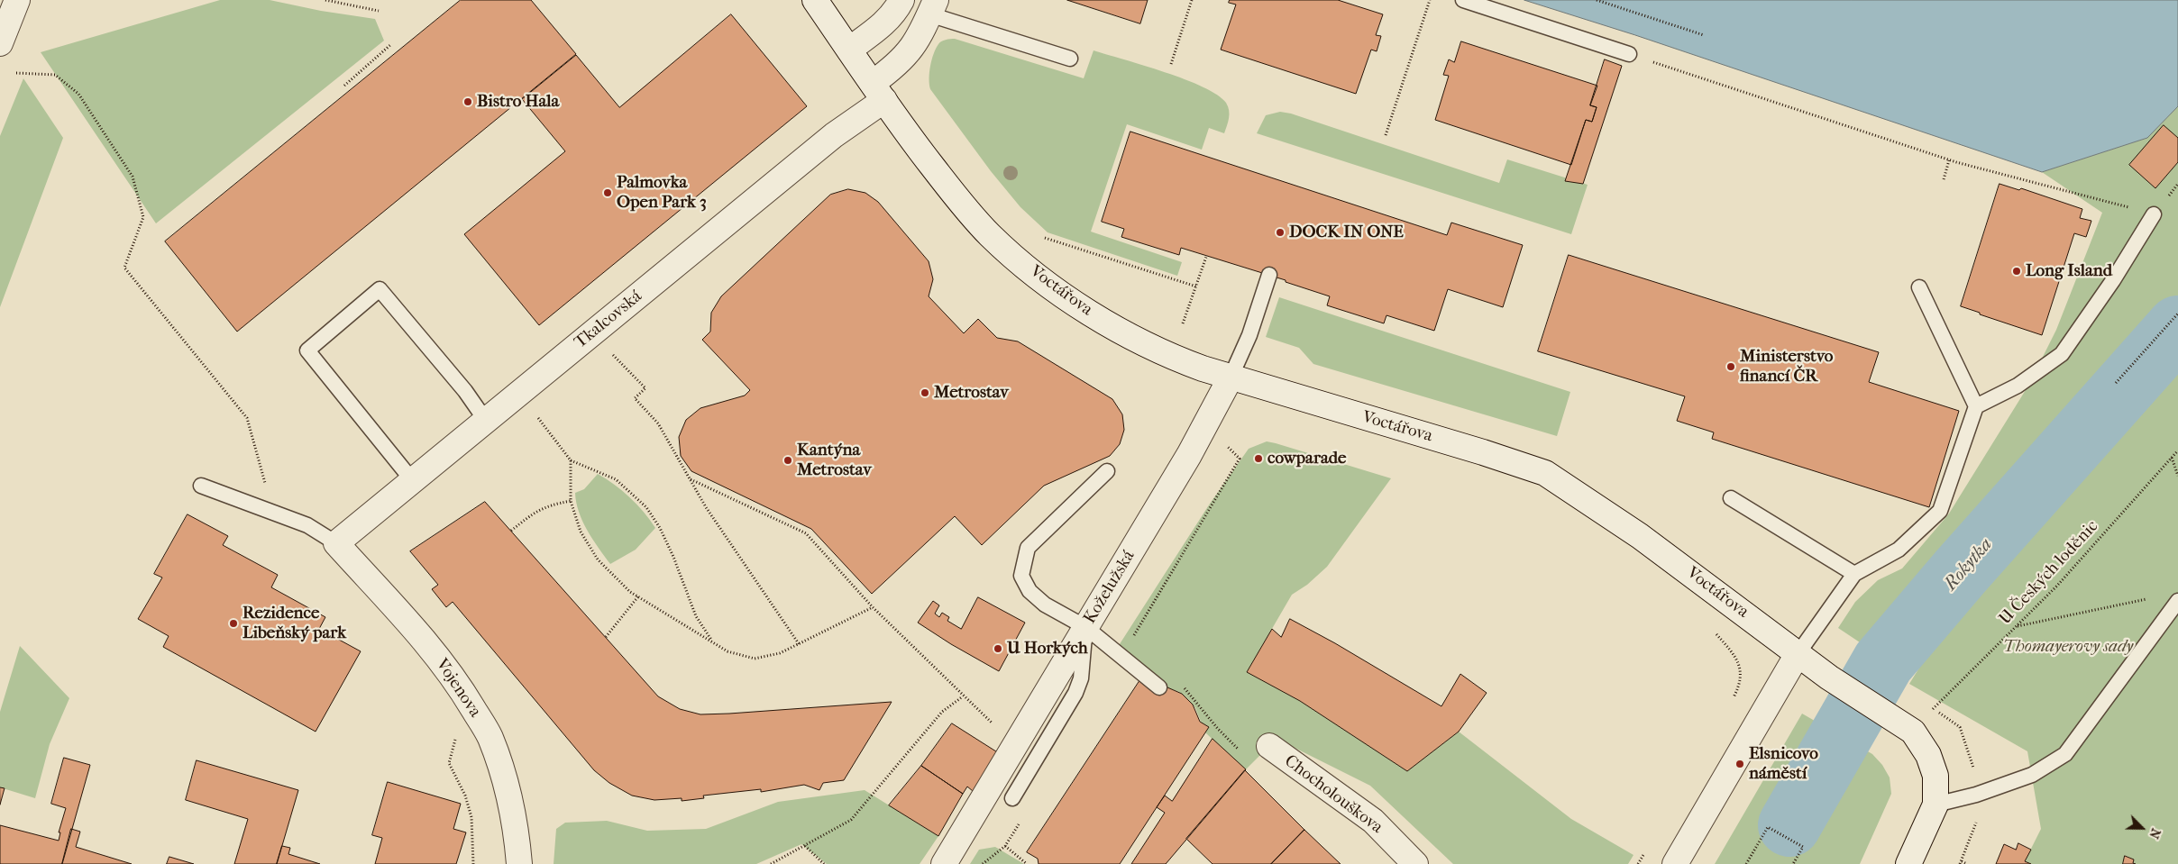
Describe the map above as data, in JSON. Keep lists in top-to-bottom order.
{
  "streets": {
    "street": [
      "Voctářova",
      "Tkalcovská",
      "Koželužská",
      "Vojenova",
      "Chocholouškova"
    ],
    "path": ["U Českých loděnic"]
  },
  "crossings": [
    ["Voctářova", "Tkalcovská"],
    ["Voctářova", "Koželužská"],
    ["Tkalcovská", "Vojenova"]
  ],
  "water": ["Rokytka"],
  "parks": ["Thomayerovy sady"],
  "places": [
    "Bistro Hala",
    "Palmovka Open Park 3",
    "DOCK IN ONE",
    "Long Island",
    "Ministerstvo financí ČR",
    "Metrostav",
    "cowparade",
    "Kantýna Metrostav",
    "Rezidence Libeňský park",
    "U Horkých",
    "Elsnicovo náměstí"
  ],
  "north": "bottom right"
}
